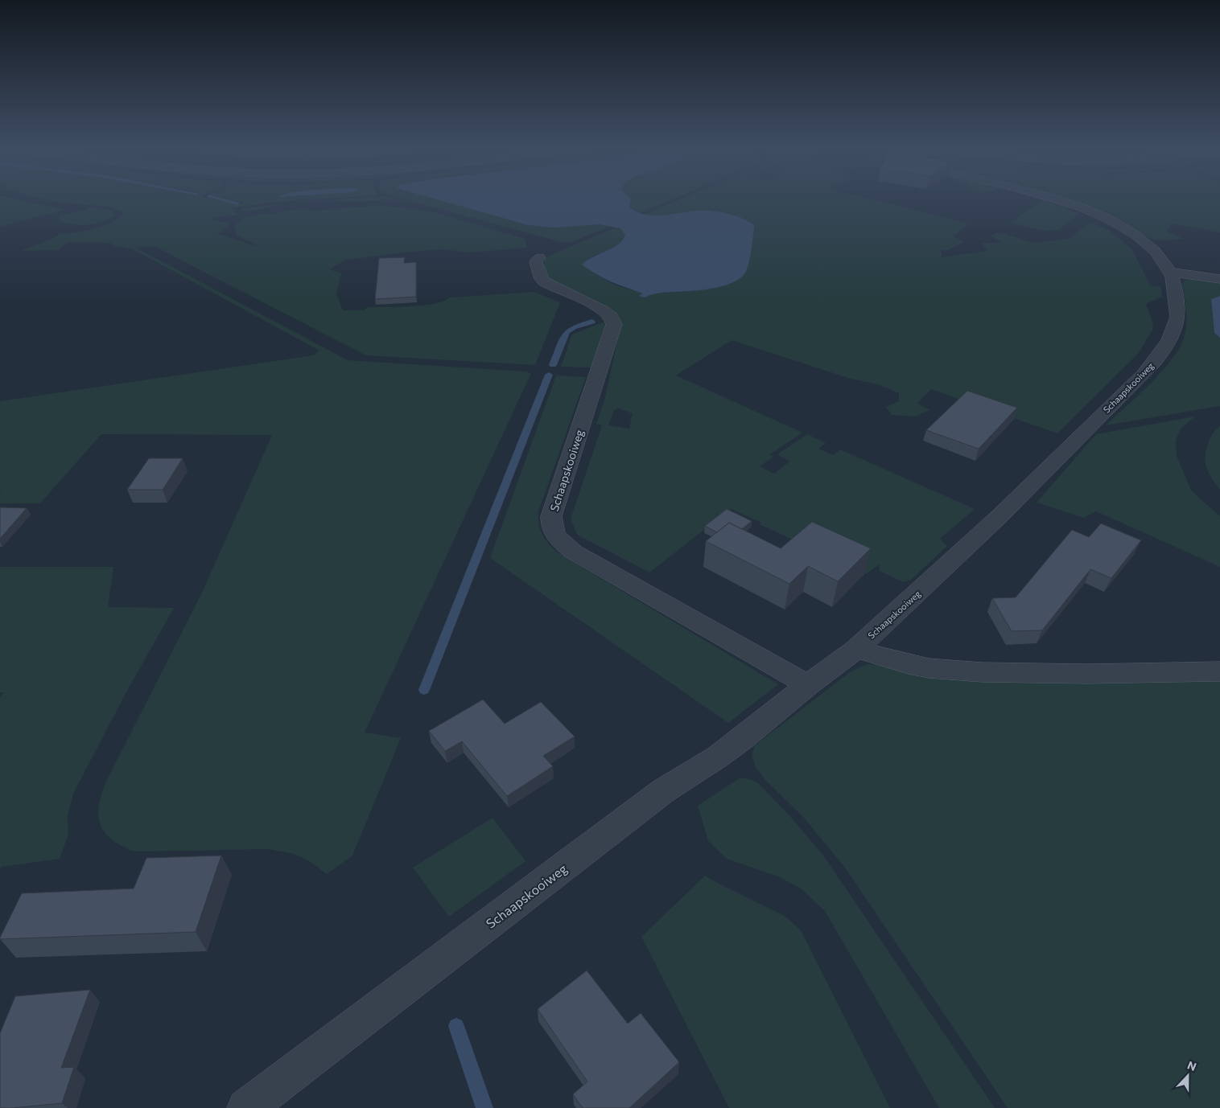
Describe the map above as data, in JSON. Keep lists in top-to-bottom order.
{
  "streets": {
    "street": ["Schaapskooiweg"]
  },
  "north": "top"
}
